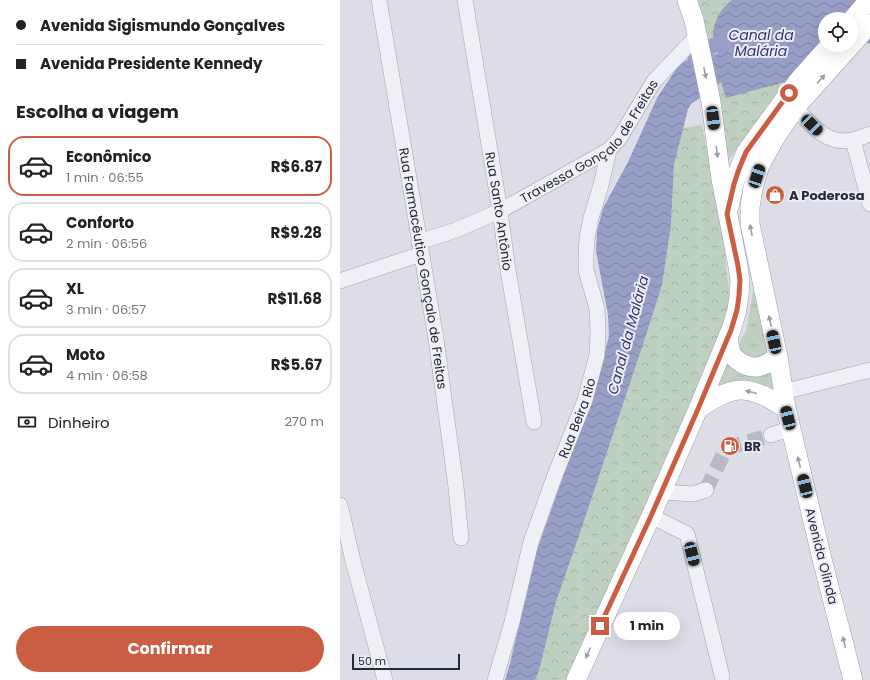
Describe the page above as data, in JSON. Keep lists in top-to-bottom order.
{
  "streets": {
    "main road": ["Avenida Olinda"],
    "street": [
      "Travessa Gonçalo de Freitas",
      "Rua Santo Antônio",
      "Rua Farmacêutico Gonçalo de Freitas",
      "Rua Beira Rio"
    ]
  },
  "crossings": [
    ["Travessa Gonçalo de Freitas", "Rua Santo Antônio"],
    ["Travessa Gonçalo de Freitas", "Rua Farmacêutico Gonçalo de Freitas"],
    ["Travessa Gonçalo de Freitas", "Rua Beira Rio"]
  ],
  "water": ["Canal da Malária"],
  "places": {
    "shop": ["A Poderosa"],
    "fuel station": ["BR"]
  },
  "scale_bar": "50 m",
  "page": {
    "banner": ["Avenida Sigismundo Gonçalves", "Avenida Presidente Kennedy"],
    "heading": "Escolha a viagem",
    "list": [
      {
        "name": "Econômico",
        "note": "1 min · 06:55",
        "value": "R$6.87"
      },
      {
        "name": "Conforto",
        "note": "2 min · 06:56",
        "value": "R$9.28"
      },
      {
        "name": "XL",
        "note": "3 min · 06:57",
        "value": "R$11.68"
      },
      {
        "name": "Moto",
        "note": "4 min · 06:58",
        "value": "R$5.67"
      }
    ],
    "pay": ["Dinheiro", "270 m"],
    "bubble": "1 min",
    "buttons": "Confirmar",
    "scale": "50 m"
  }
}
